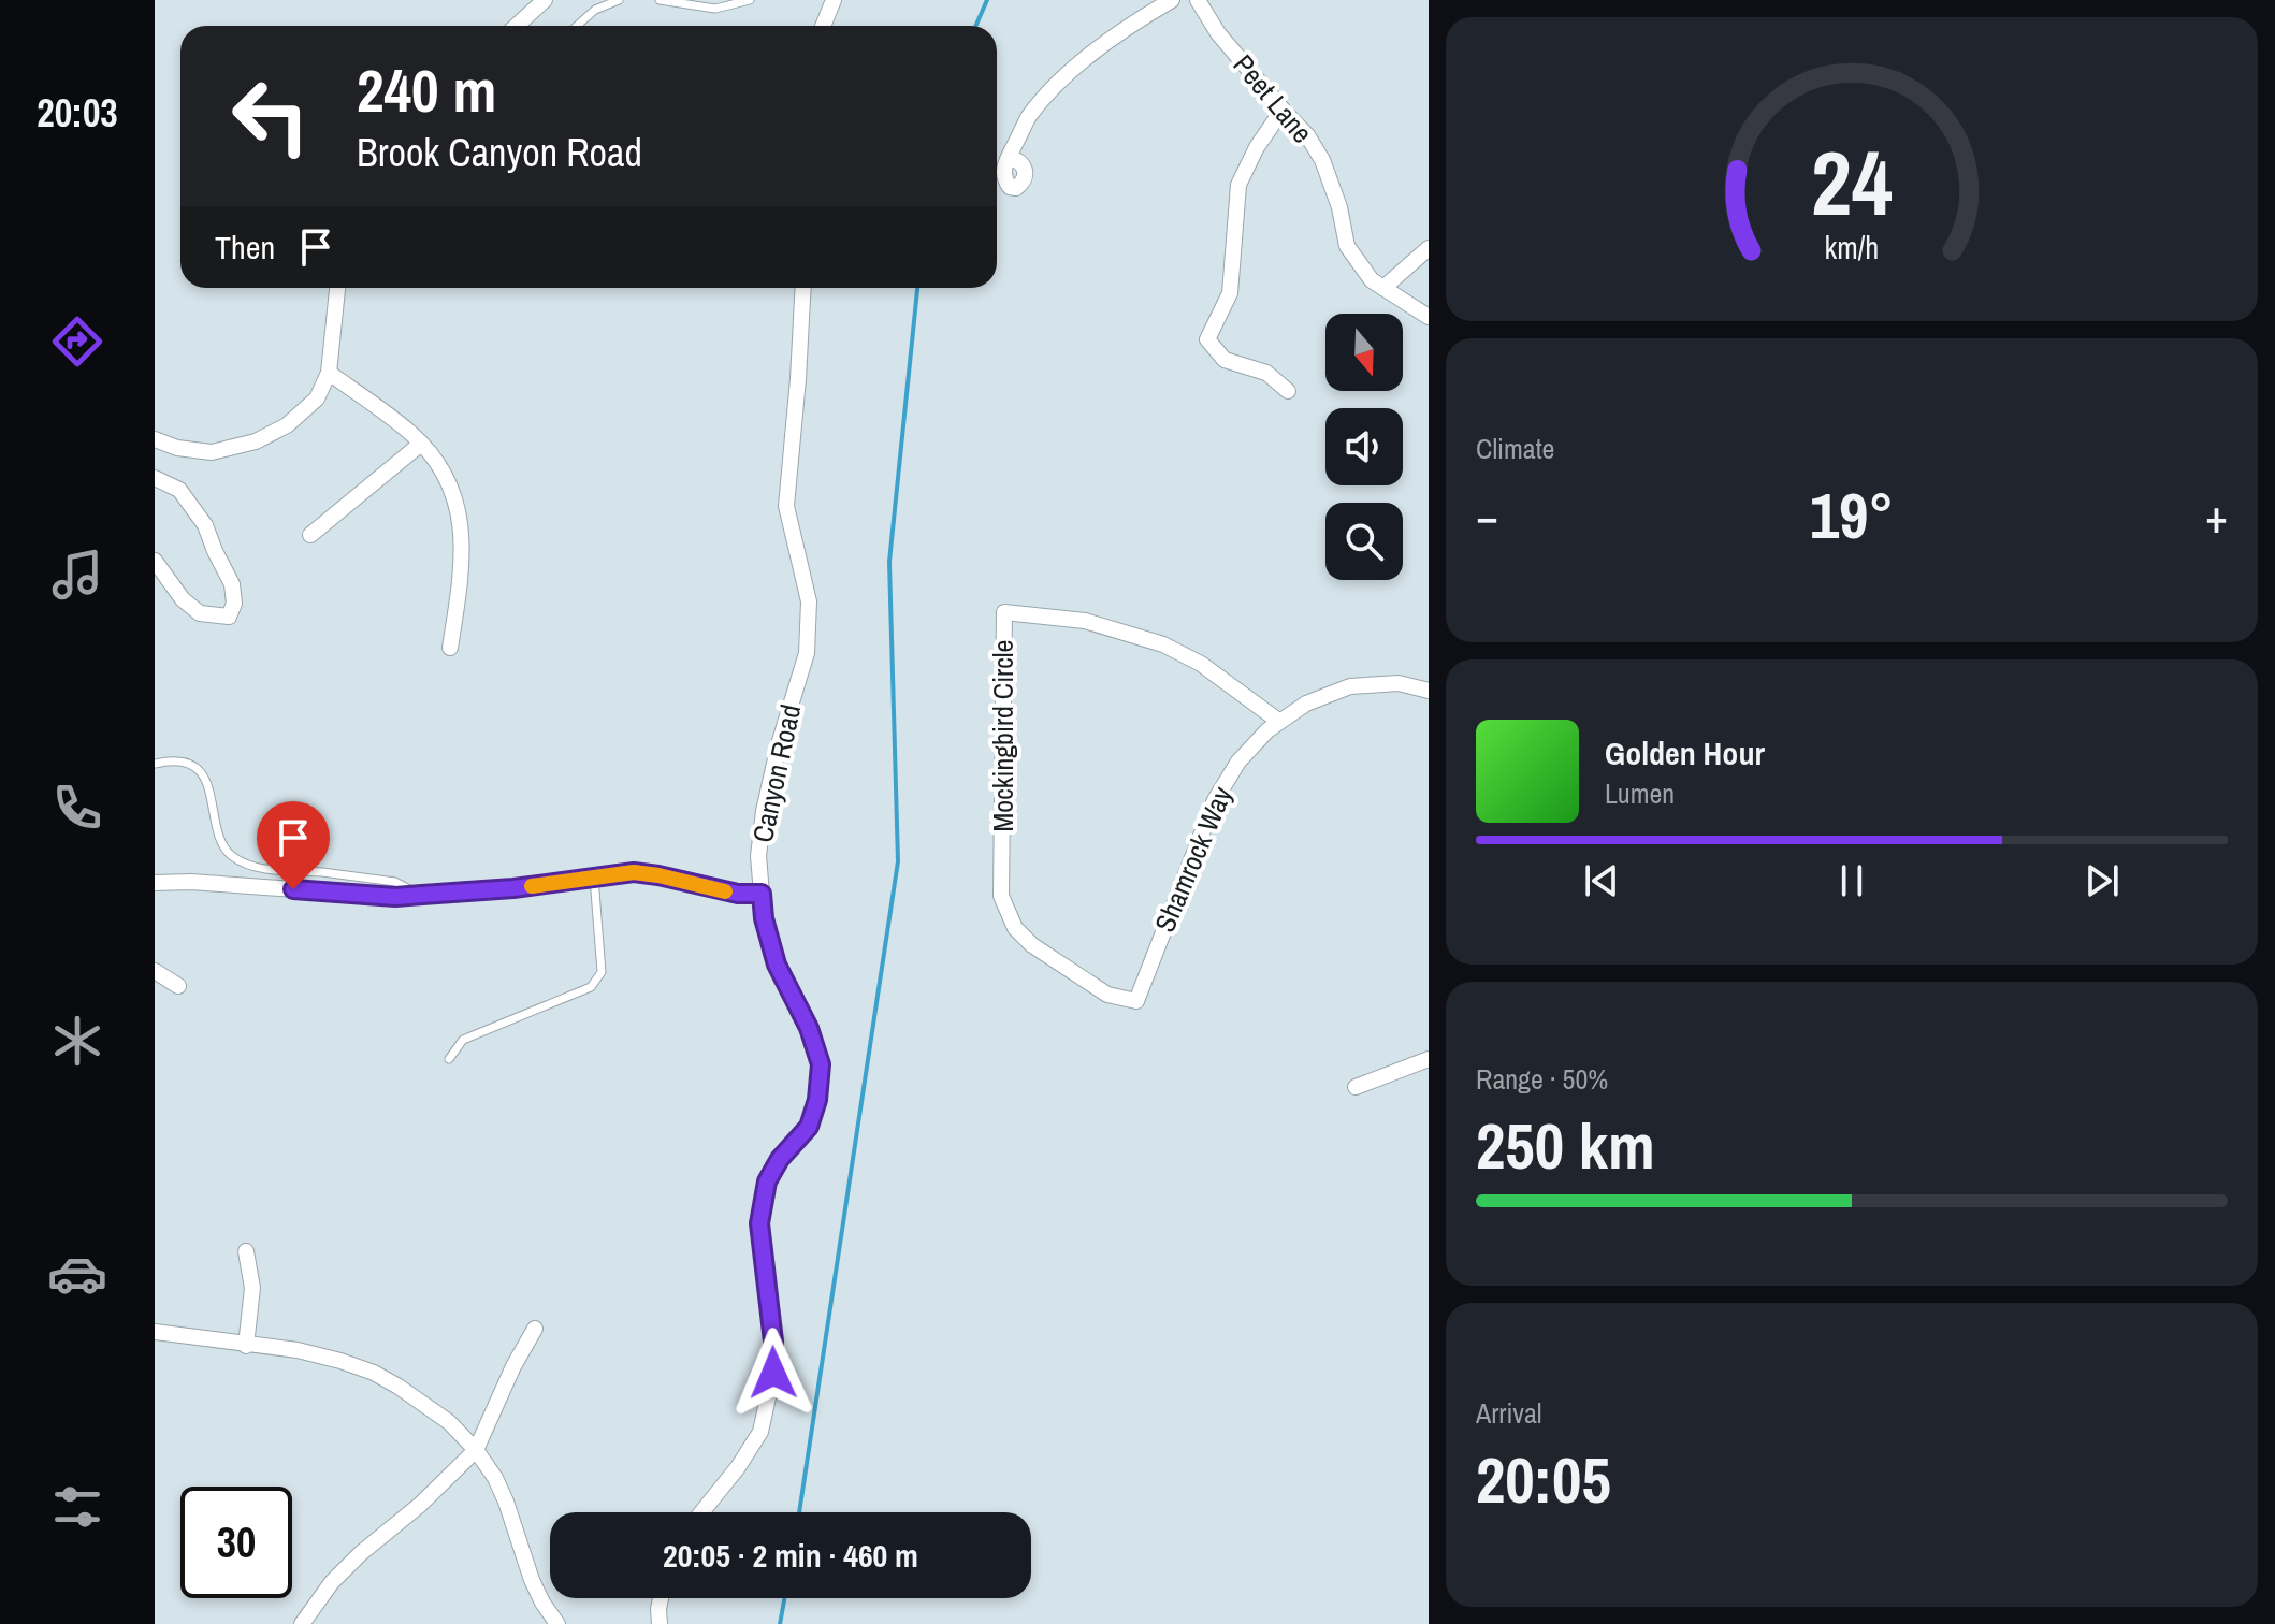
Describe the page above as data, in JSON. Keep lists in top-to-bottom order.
{
  "streets": {
    "street": [
      "Peet Lane",
      "Mockingbird Circle",
      "Canyon Road",
      "Shamrock Way"
    ]
  },
  "crossings": [
    ["Mockingbird Circle", "Shamrock Way"]
  ],
  "north": "bottom",
  "page": {
    "tabs": "20:03",
    "turn": ["240 m", "Brook Canyon Road"],
    "then": "Then",
    "tile": [
      "Climate",
      ["Range · 50%", "250 km"],
      ["Arrival", "20:05"]
    ],
    "heat": ["−", "19°", "+"],
    "song": ["Golden Hour", "Lumen"],
    "limit": "30",
    "trip": "20:05 · 2 min · 460 m",
    "gauge": ["24", "km/h"]
  }
}
